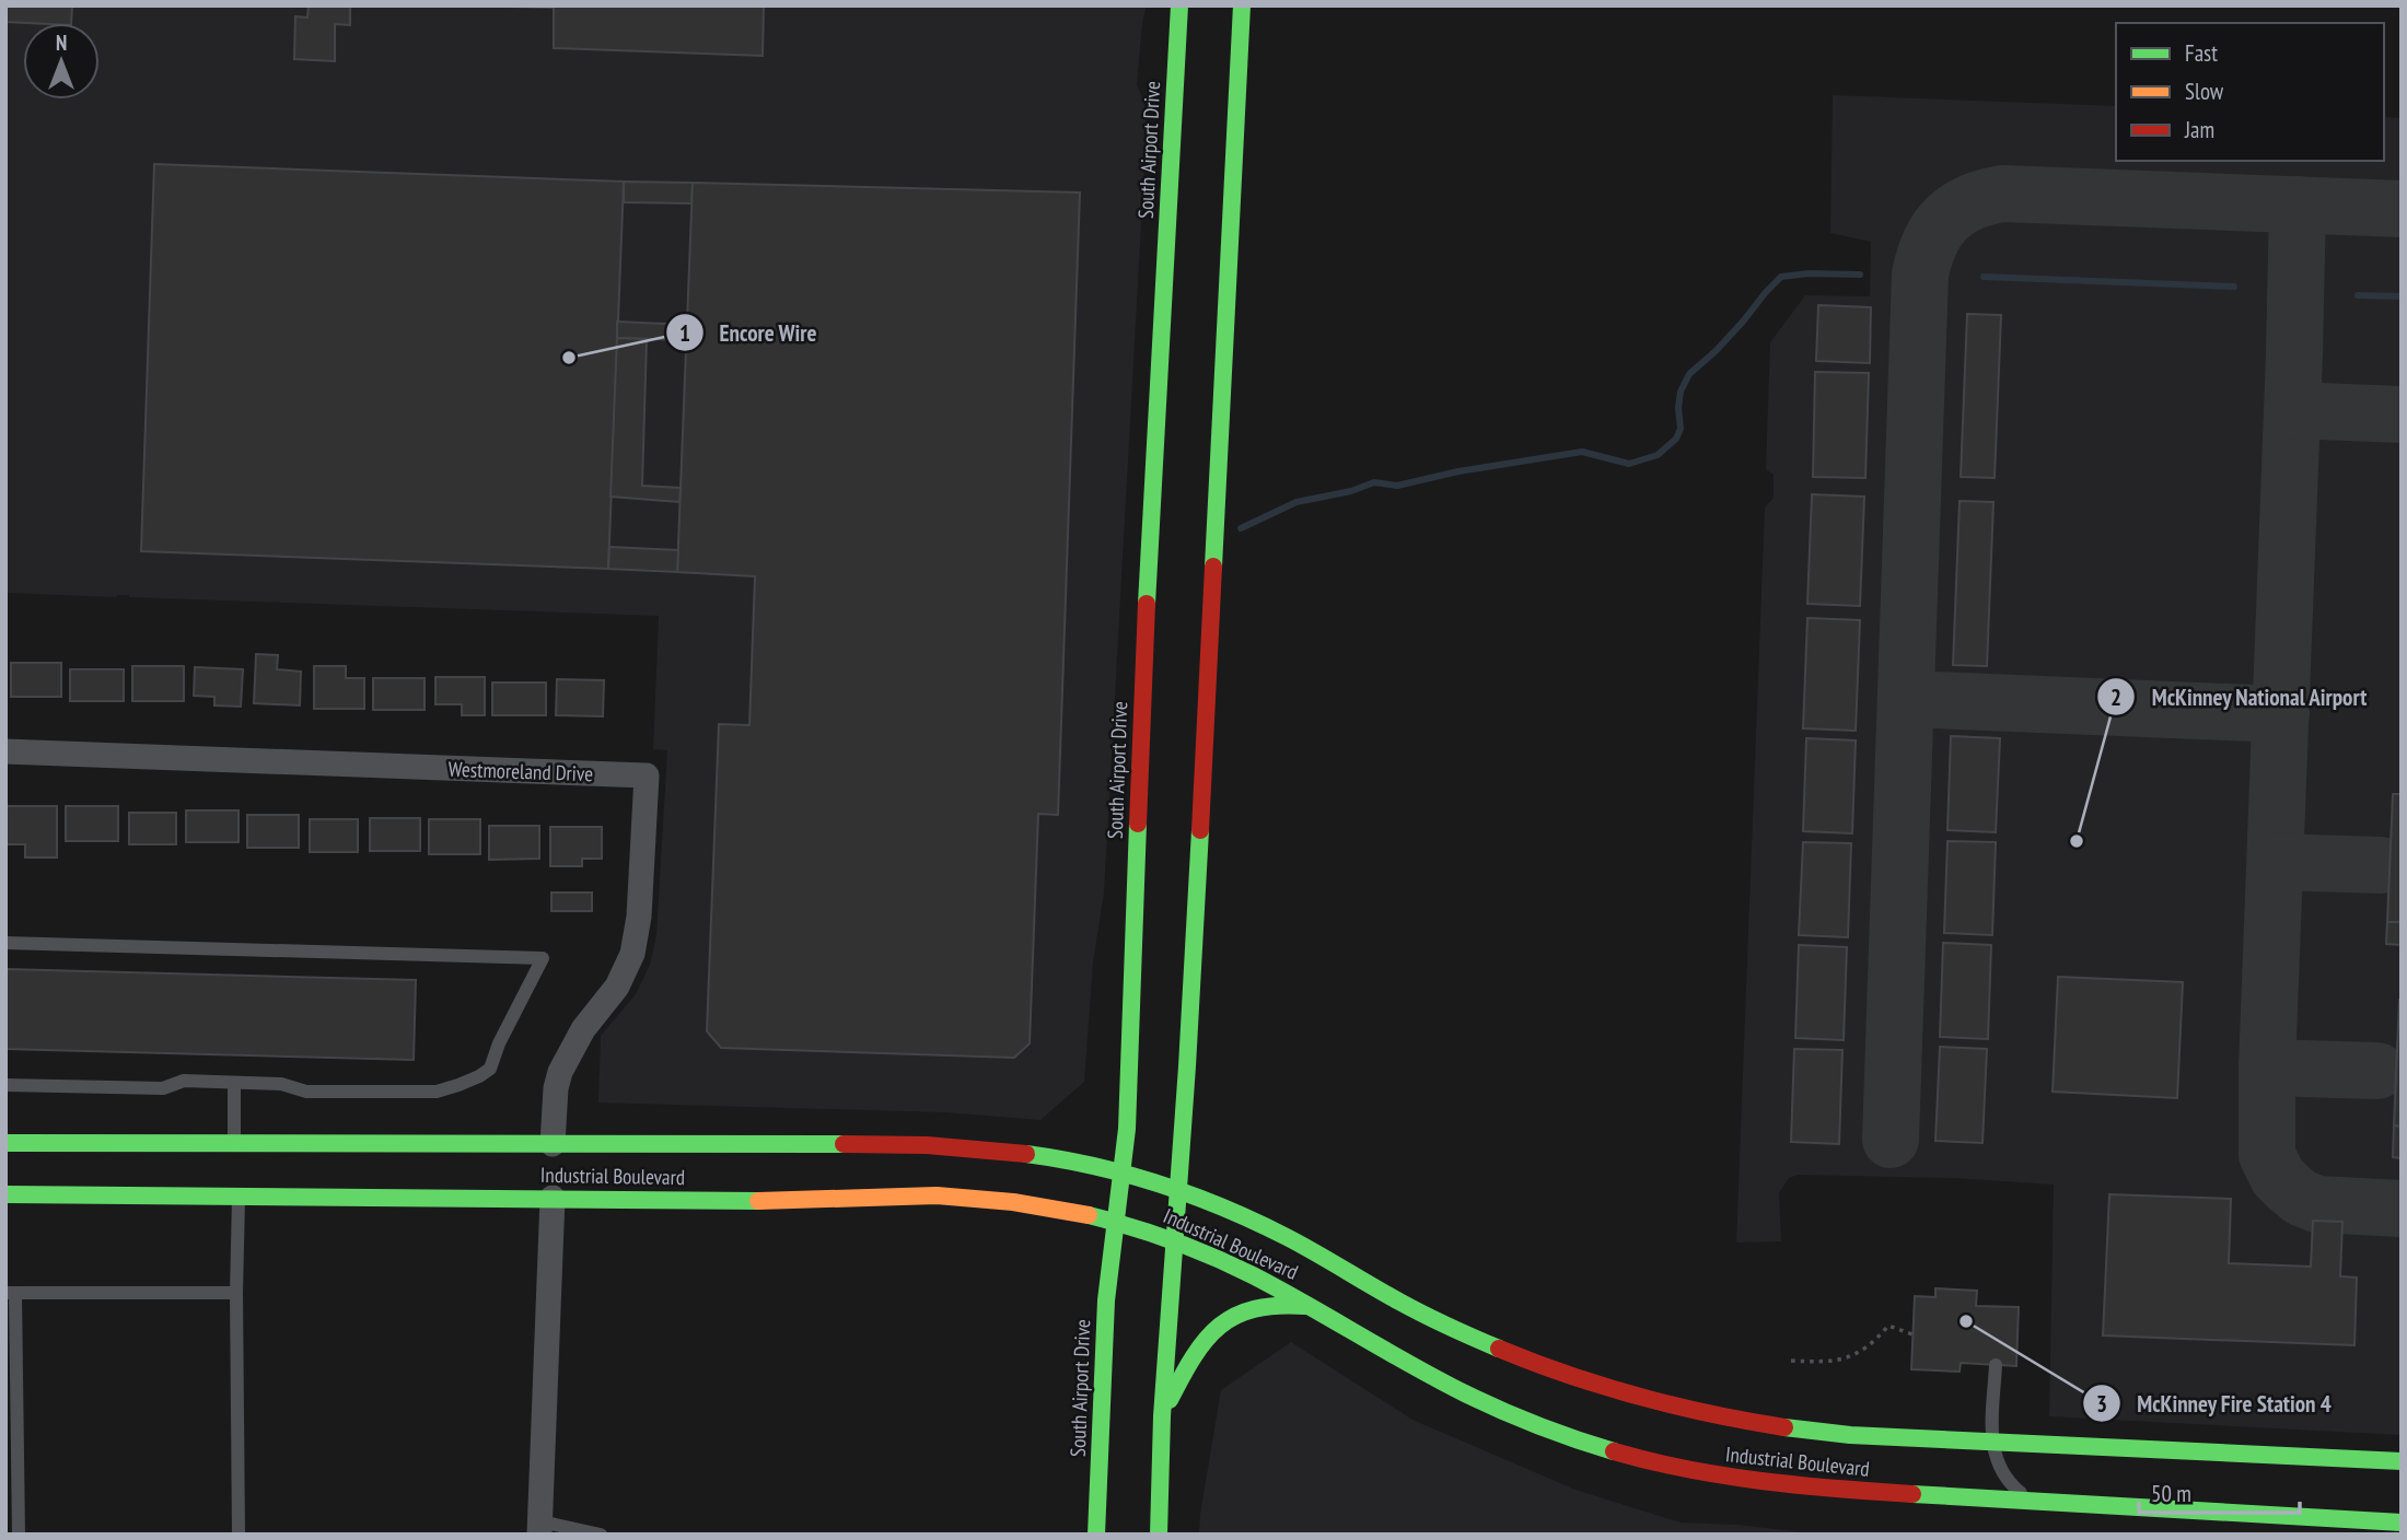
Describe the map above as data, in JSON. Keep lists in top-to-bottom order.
{
  "streets": {
    "main road": ["South Airport Drive", "Industrial Boulevard"],
    "street": ["Westmoreland Drive"]
  },
  "crossings": [
    ["South Airport Drive", "Industrial Boulevard"],
    ["Westmoreland Drive", "Industrial Boulevard"]
  ],
  "places": ["Encore Wire", "McKinney National Airport", "McKinney Fire Station 4"],
  "legend": ["Fast", "Slow", "Jam"],
  "scale_bar": "50 m",
  "north": "top"
}
